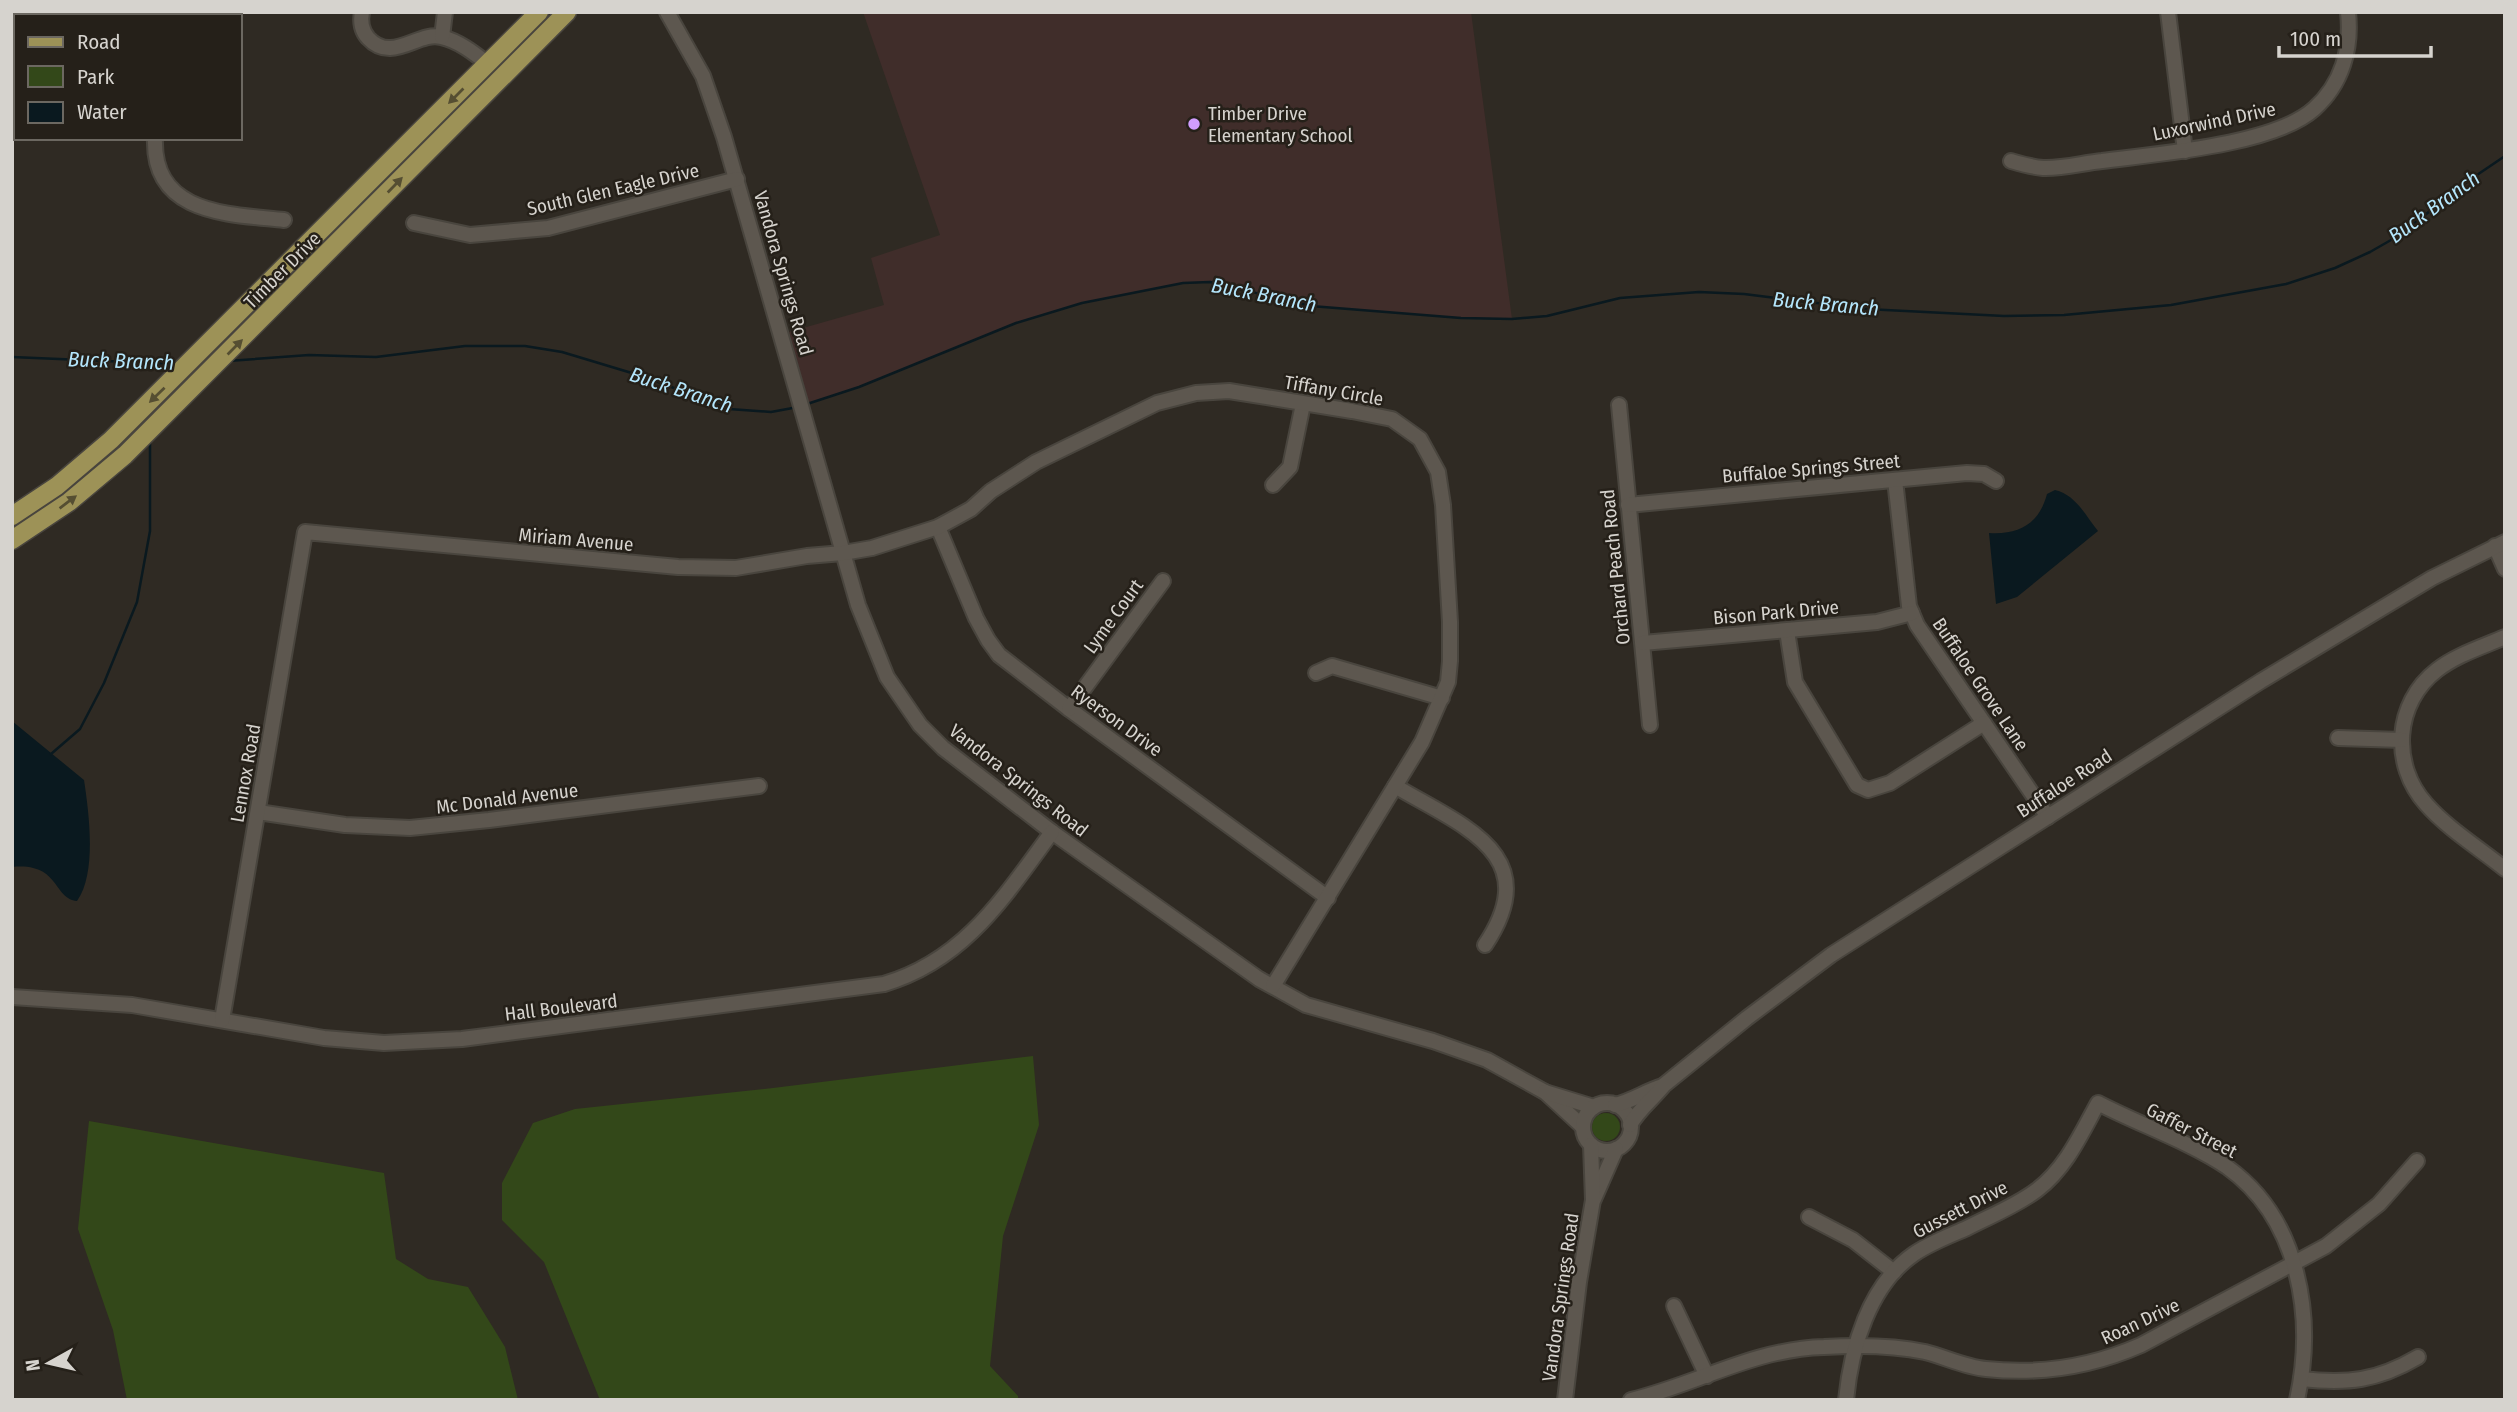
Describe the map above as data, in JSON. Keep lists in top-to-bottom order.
{
  "streets": {
    "main road": ["Timber Drive"],
    "street": [
      "Luxorwind Drive",
      "South Glen Eagle Drive",
      "Vandora Springs Road",
      "Tiffany Circle",
      "Buffaloe Springs Street",
      "Miriam Avenue",
      "Orchard Peach Road",
      "Bison Park Drive",
      "Lyme Court",
      "Buffaloe Grove Lane",
      "Ryerson Drive",
      "Lennox Road",
      "Buffaloe Road",
      "Mc Donald Avenue",
      "Hall Boulevard",
      "Gaffer Street",
      "Gussett Drive",
      "Roan Drive"
    ]
  },
  "crossings": [
    ["South Glen Eagle Drive", "Vandora Springs Road"],
    ["Vandora Springs Road", "Tiffany Circle"],
    ["Vandora Springs Road", "Miriam Avenue"],
    ["Vandora Springs Road", "Buffaloe Road"],
    ["Vandora Springs Road", "Hall Boulevard"],
    ["Tiffany Circle", "Miriam Avenue"],
    ["Tiffany Circle", "Ryerson Drive"],
    ["Buffaloe Springs Street", "Orchard Peach Road"],
    ["Buffaloe Springs Street", "Buffaloe Grove Lane"],
    ["Miriam Avenue", "Lennox Road"],
    ["Orchard Peach Road", "Bison Park Drive"],
    ["Bison Park Drive", "Buffaloe Grove Lane"],
    ["Lyme Court", "Ryerson Drive"],
    ["Buffaloe Grove Lane", "Buffaloe Road"],
    ["Lennox Road", "Mc Donald Avenue"],
    ["Lennox Road", "Hall Boulevard"],
    ["Gaffer Street", "Gussett Drive"],
    ["Gaffer Street", "Roan Drive"],
    ["Gussett Drive", "Roan Drive"]
  ],
  "water": ["Buck Branch"],
  "places": ["Timber Drive Elementary School"],
  "legend": ["Road", "Park", "Water"],
  "scale_bar": "100 m",
  "north": "left"
}
